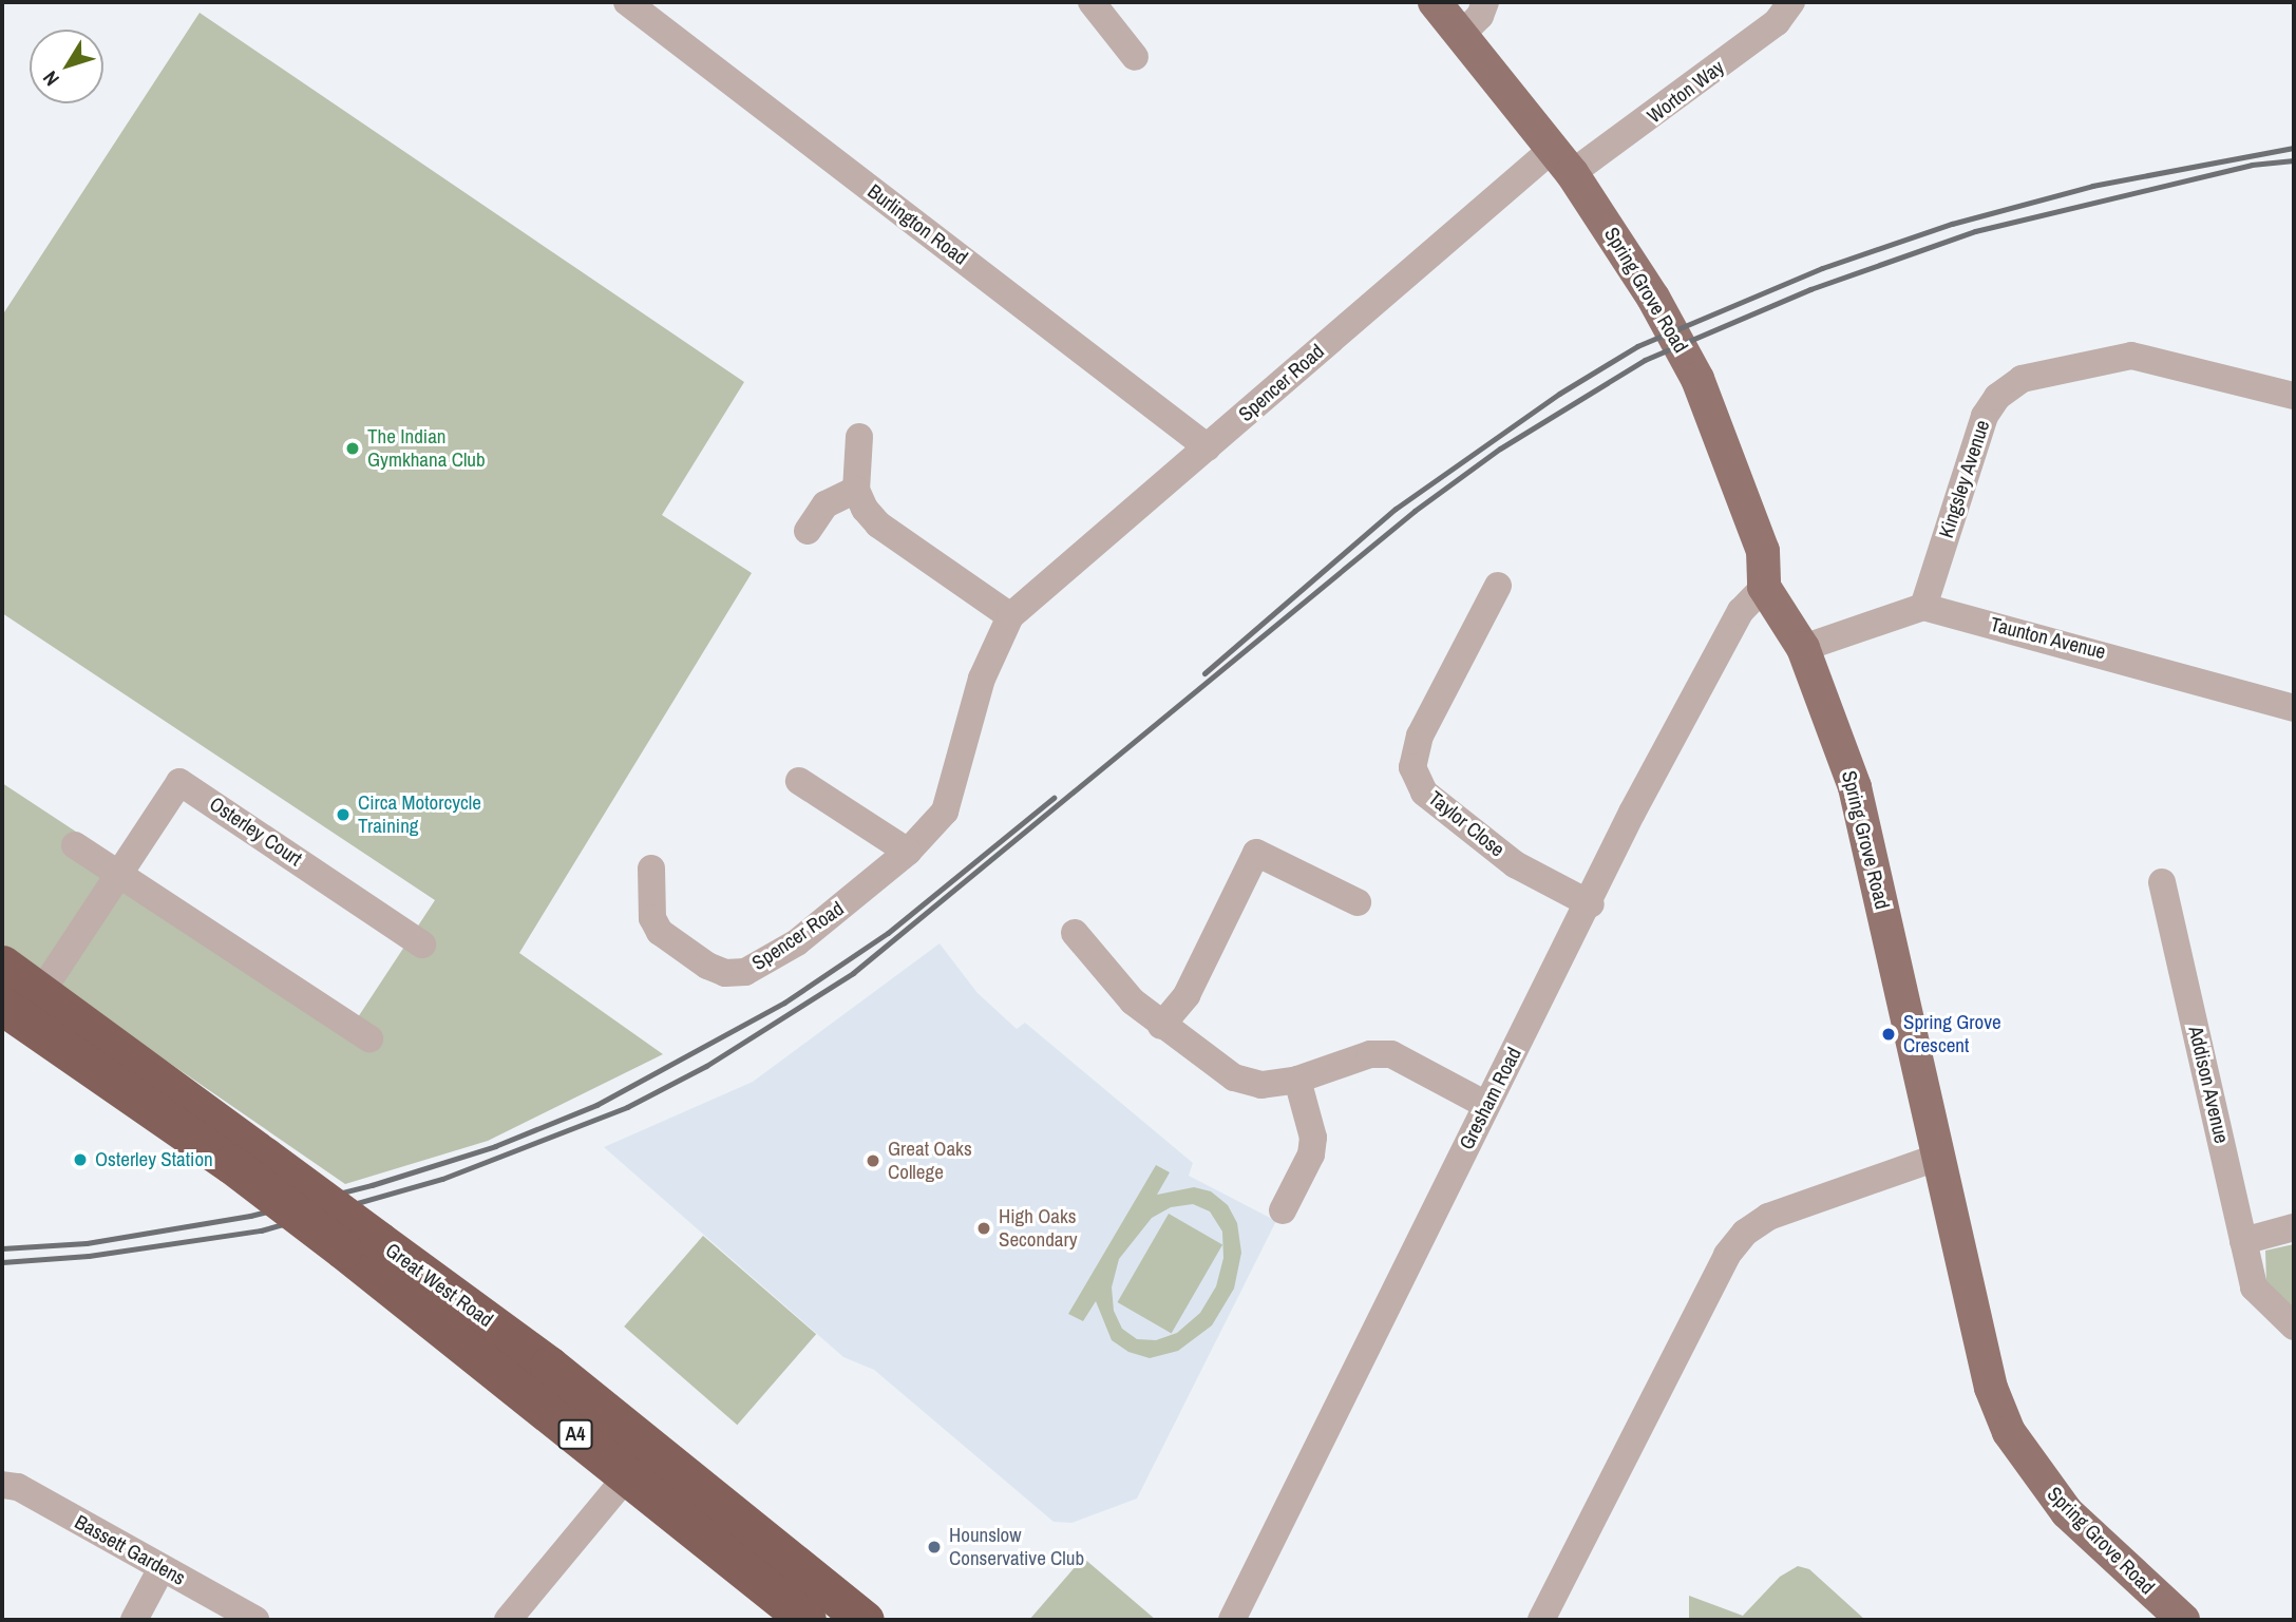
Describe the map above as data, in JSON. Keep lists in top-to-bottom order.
{
  "streets": {
    "highway": ["Great West Road", "A4"],
    "main road": ["Spring Grove Road"],
    "street": [
      "Worton Way",
      "Burlington Road",
      "Spencer Road",
      "Kingsley Avenue",
      "Taunton Avenue",
      "Taylor Close",
      "Osterley Court",
      "Addison Avenue",
      "Gresham Road",
      "Bassett Gardens"
    ]
  },
  "crossings": [
    ["Worton Way", "Spring Grove Road"],
    ["Worton Way", "Spencer Road"],
    ["Burlington Road", "Spencer Road"],
    ["Spring Grove Road", "Spencer Road"],
    ["Spring Grove Road", "Gresham Road"],
    ["Kingsley Avenue", "Taunton Avenue"],
    ["Taylor Close", "Gresham Road"],
    ["Osterley Court", "Great West Road"]
  ],
  "places": [
    "The Indian Gymkhana Club",
    "Circa Motorcycle Training",
    "Spring Grove Crescent",
    "Osterley Station",
    "Great Oaks College",
    "High Oaks Secondary",
    "Hounslow Conservative Club"
  ],
  "north": "bottom left"
}
